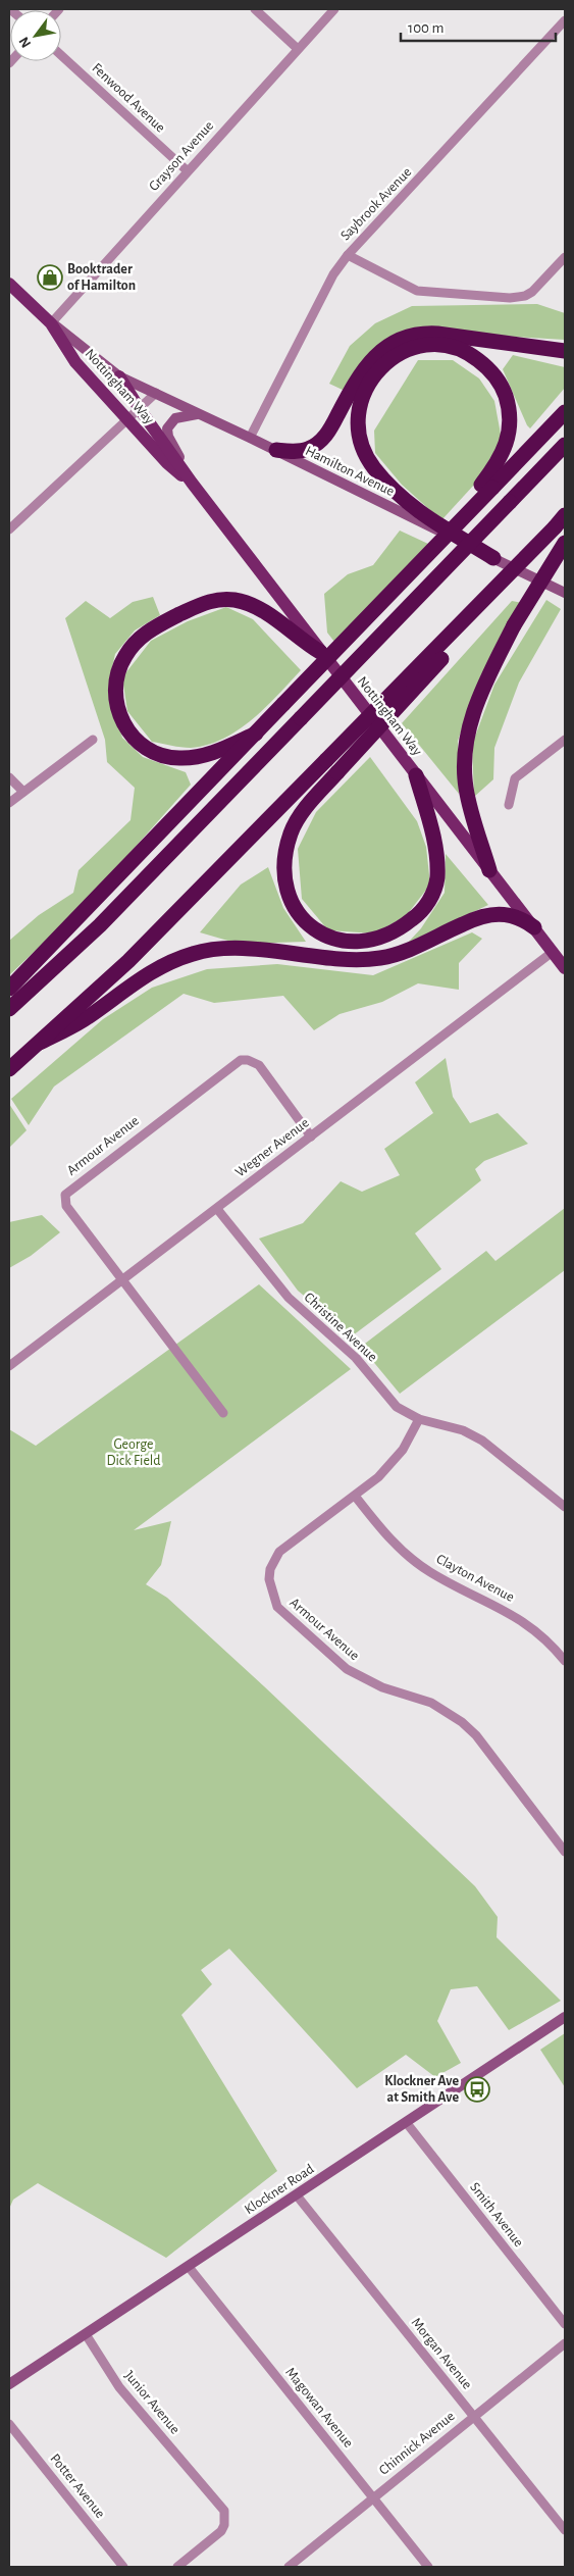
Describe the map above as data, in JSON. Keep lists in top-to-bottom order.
{
  "streets": {
    "main road": ["Nottingham Way", "Hamilton Avenue", "Klockner Road"],
    "street": [
      "Fenwood Avenue",
      "Grayson Avenue",
      "Saybrook Avenue",
      "Armour Avenue",
      "Wegner Avenue",
      "Christine Avenue",
      "Clayton Avenue",
      "Smith Avenue",
      "Morgan Avenue",
      "Junior Avenue",
      "Magowan Avenue",
      "Chinnick Avenue",
      "Potter Avenue"
    ]
  },
  "crossings": [
    ["Fenwood Avenue", "Grayson Avenue"],
    ["Grayson Avenue", "Nottingham Way"],
    ["Grayson Avenue", "Hamilton Avenue"],
    ["Saybrook Avenue", "Hamilton Avenue"],
    ["Nottingham Way", "Hamilton Avenue"],
    ["Nottingham Way", "Wegner Avenue"],
    ["Armour Avenue", "Wegner Avenue"],
    ["Armour Avenue", "Christine Avenue"],
    ["Armour Avenue", "Clayton Avenue"],
    ["Wegner Avenue", "Christine Avenue"],
    ["Klockner Road", "Smith Avenue"],
    ["Klockner Road", "Morgan Avenue"],
    ["Klockner Road", "Junior Avenue"],
    ["Klockner Road", "Magowan Avenue"],
    ["Morgan Avenue", "Chinnick Avenue"],
    ["Magowan Avenue", "Chinnick Avenue"]
  ],
  "parks": ["George Dick Field"],
  "places": {
    "shop": ["Booktrader of Hamilton"],
    "bus stop": ["Klockner Ave at Smith Ave"]
  },
  "scale_bar": "100 m",
  "north": "bottom left"
}
